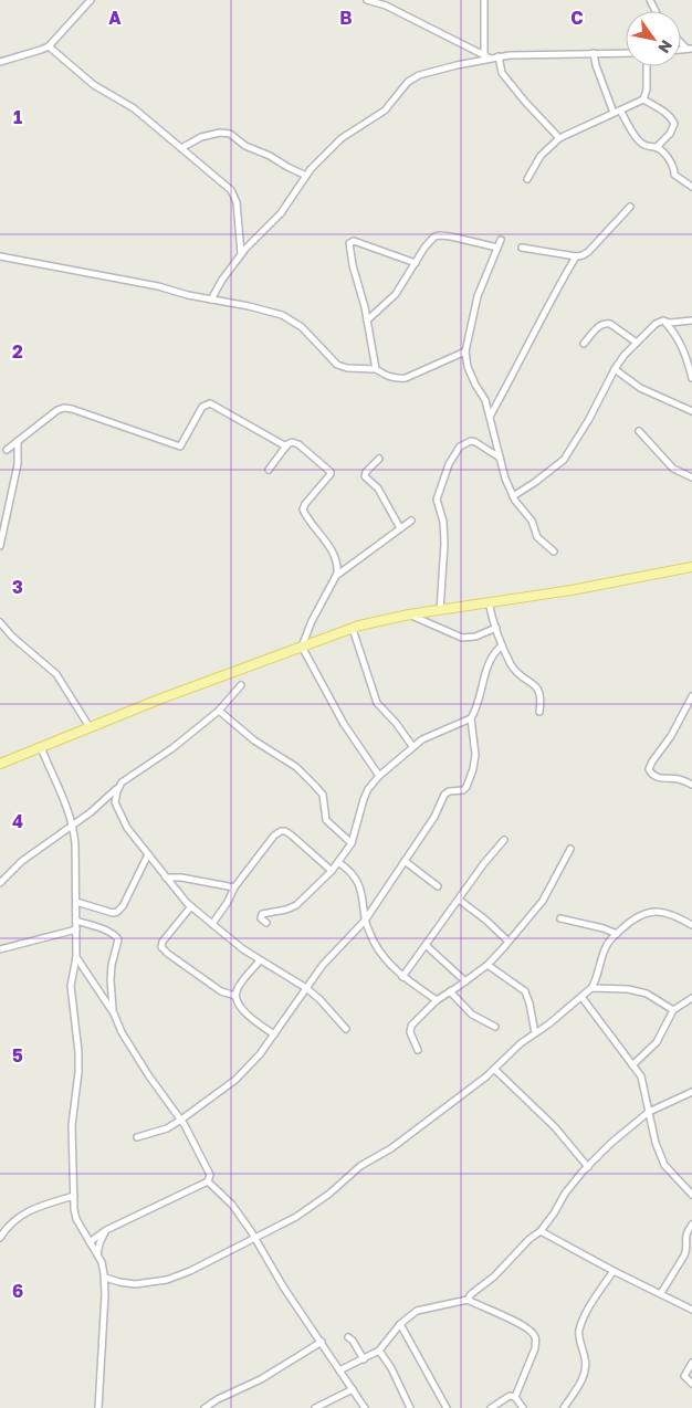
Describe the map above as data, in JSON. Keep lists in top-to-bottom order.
{
  "north": "bottom right",
  "grid": {
    "columns": ["A", "B", "C"],
    "rows": [
      "1",
      "2",
      "3",
      "4",
      "5",
      "6"
    ]
  }
}
